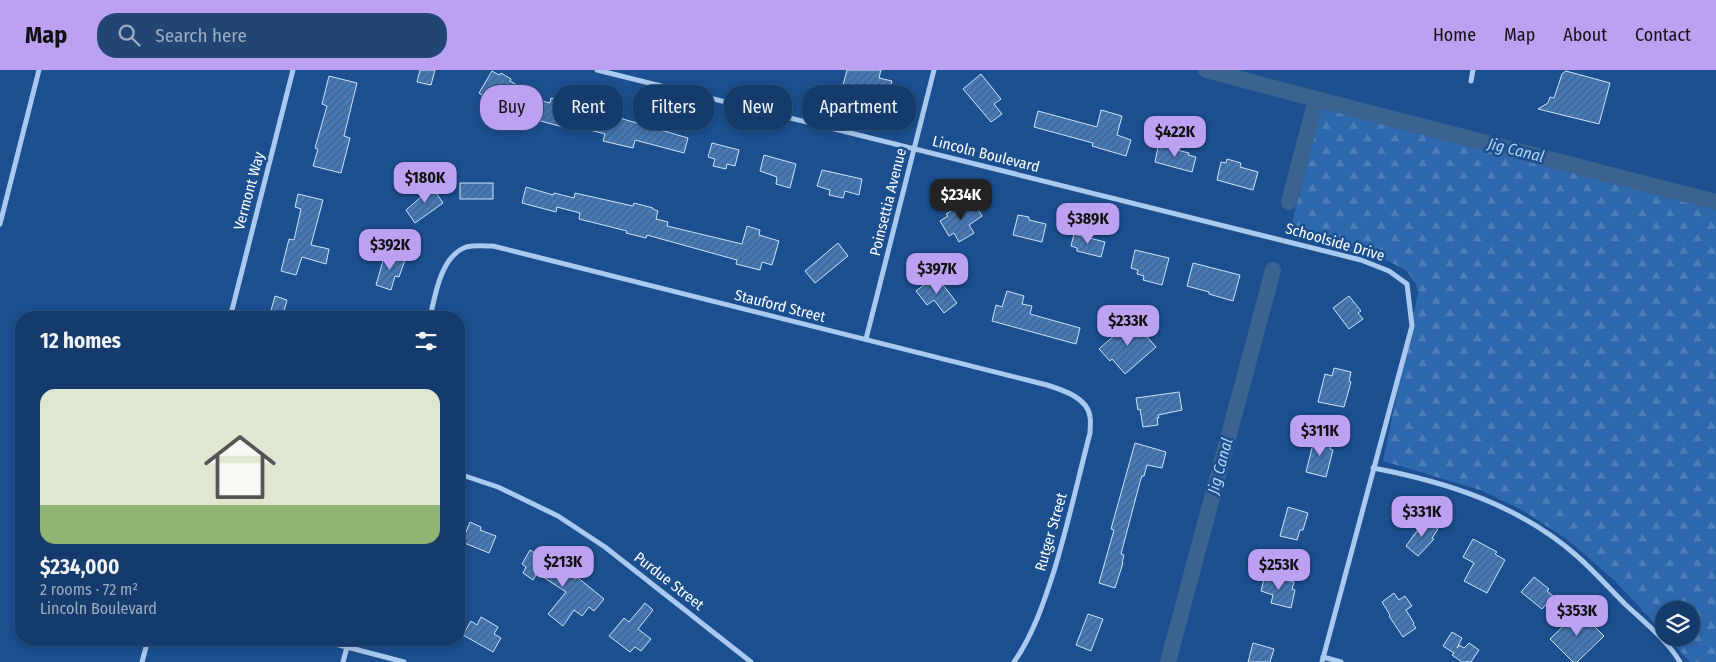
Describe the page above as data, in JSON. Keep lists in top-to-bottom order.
{
  "streets": {
    "street": [
      "Lincoln Boulevard",
      "Vermont Way",
      "Poinsettia Avenue",
      "Schoolside Drive",
      "Stauford Street",
      "Rutger Street",
      "Purdue Street"
    ]
  },
  "crossings": [
    ["Lincoln Boulevard", "Poinsettia Avenue"],
    ["Lincoln Boulevard", "Schoolside Drive"],
    ["Poinsettia Avenue", "Stauford Street"],
    ["Stauford Street", "Rutger Street"]
  ],
  "water": ["Jig Canal"],
  "page": {
    "header": "Map",
    "search": "Search here",
    "nav": [
      "Home",
      "Map",
      "About",
      "Contact"
    ],
    "chip": [
      "Buy",
      "Rent",
      "Filters",
      "New",
      "Apartment"
    ],
    "price": [
      "$422K",
      "$180K",
      "$234K",
      "$389K",
      "$392K",
      "$397K",
      "$233K",
      "$311K",
      "$331K",
      "$213K",
      "$253K",
      "$353K"
    ],
    "heading": "12 homes",
    "list": [
      {
        "name": "$234,000",
        "note": "2 rooms · 72 m² · Lincoln Boulevard"
      }
    ]
  }
}
